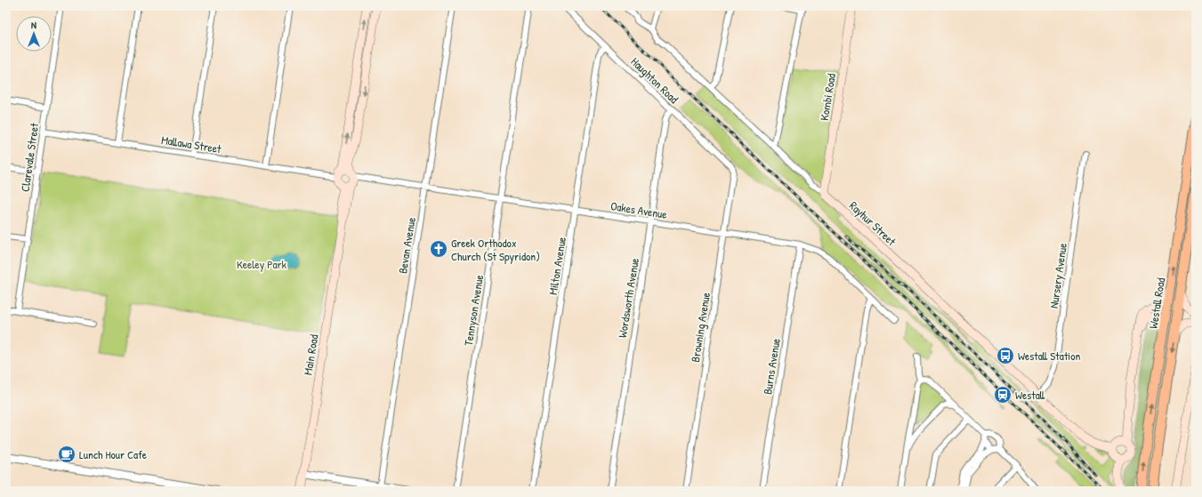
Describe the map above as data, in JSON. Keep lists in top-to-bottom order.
{
  "streets": {
    "main road": [
      "Kombi Road",
      "Rayhur Street",
      "Westall Road",
      "Main Road"
    ],
    "street": [
      "Haughton Road",
      "Mallawa Street",
      "Clarevale Street",
      "Oakes Avenue",
      "Bevan Avenue",
      "Milton Avenue",
      "Nursery Avenue",
      "Wordsworth Avenue",
      "Tennyson Avenue",
      "Browning Avenue",
      "Burns Avenue"
    ]
  },
  "crossings": [
    ["Haughton Road", "Milton Avenue"],
    ["Haughton Road", "Wordsworth Avenue"],
    ["Haughton Road", "Browning Avenue"],
    ["Kombi Road", "Rayhur Street"],
    ["Mallawa Street", "Clarevale Street"],
    ["Mallawa Street", "Oakes Avenue"],
    ["Mallawa Street", "Main Road"],
    ["Oakes Avenue", "Bevan Avenue"],
    ["Oakes Avenue", "Milton Avenue"],
    ["Oakes Avenue", "Wordsworth Avenue"],
    ["Oakes Avenue", "Tennyson Avenue"],
    ["Oakes Avenue", "Browning Avenue"],
    ["Oakes Avenue", "Main Road"],
    ["Oakes Avenue", "Burns Avenue"],
    ["Rayhur Street", "Nursery Avenue"],
    ["Rayhur Street", "Westall Road"]
  ],
  "parks": ["Keeley Park"],
  "places": {
    "church": ["Greek Orthodox Church (St Spyridon)"],
    "bus stop": ["Westall Station"],
    "station": ["Westall"],
    "cafe": ["Lunch Hour Cafe"]
  },
  "north": "top"
}
